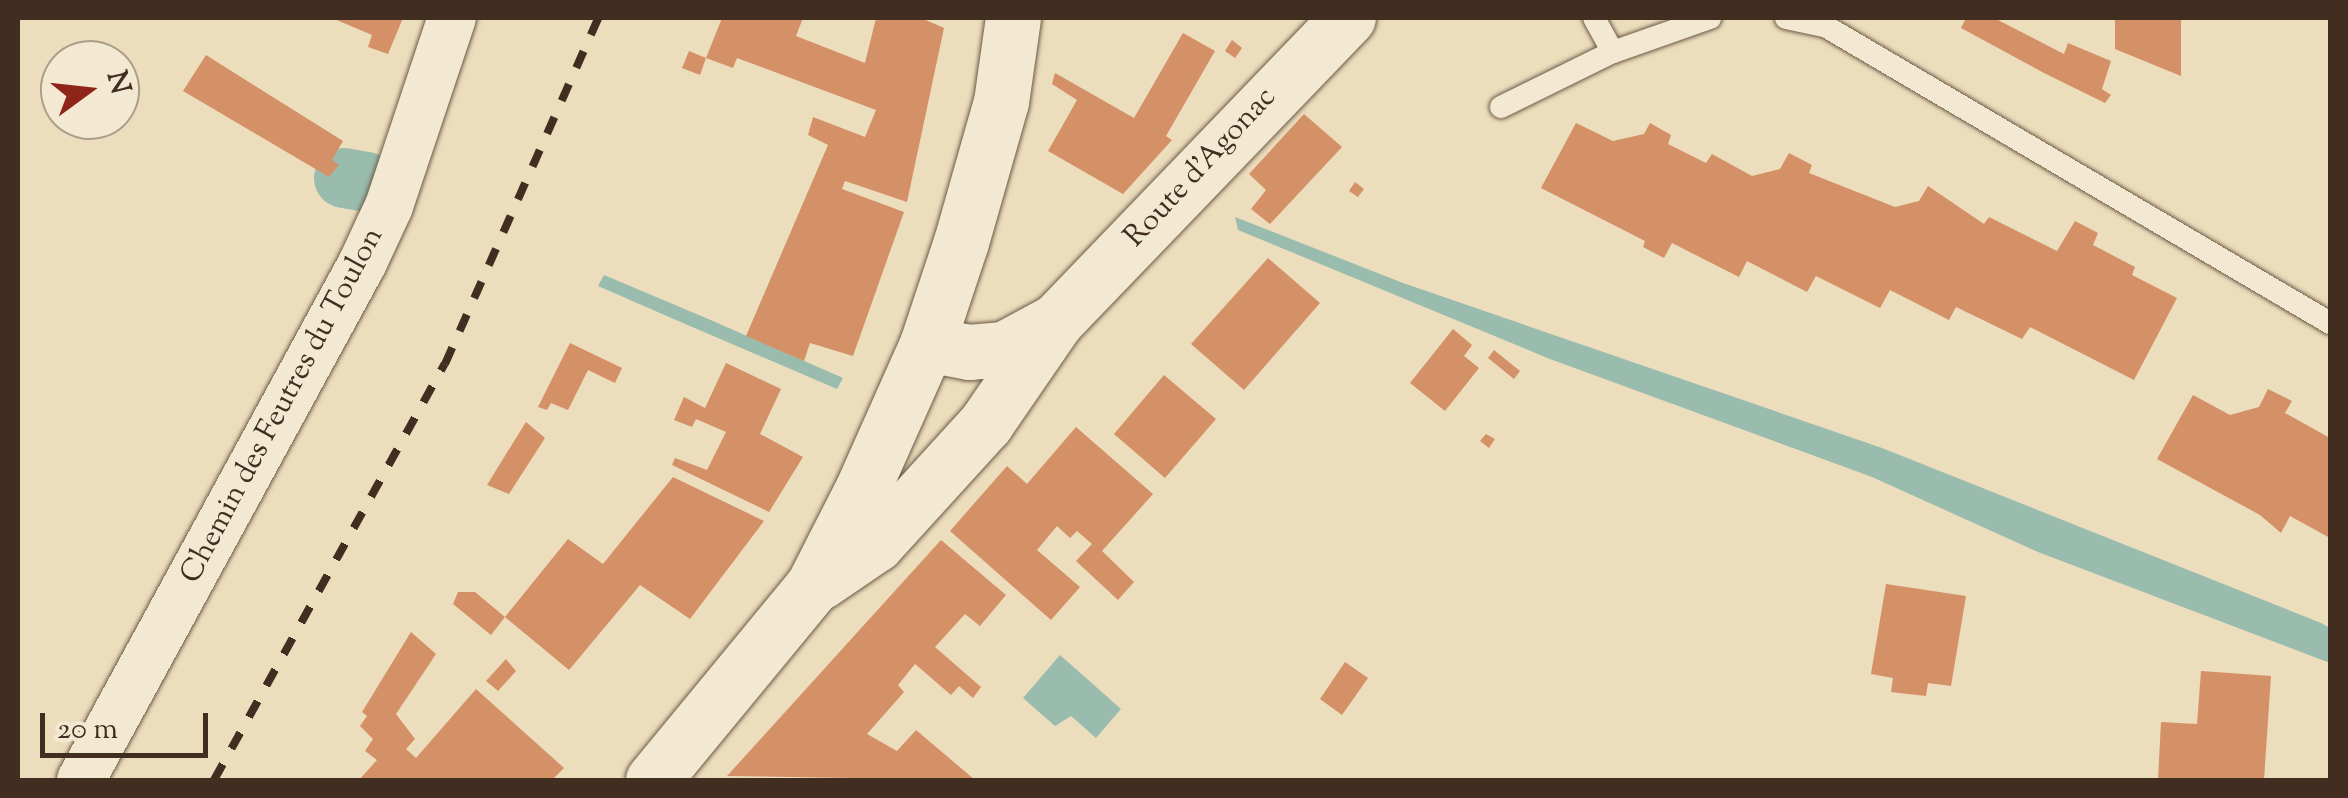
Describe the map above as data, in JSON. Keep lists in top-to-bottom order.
{
  "streets": {
    "main road": ["Route d'Agonac"],
    "street": ["Chemin des Feutres du Toulon"]
  },
  "scale_bar": "20 m",
  "north": "right"
}
